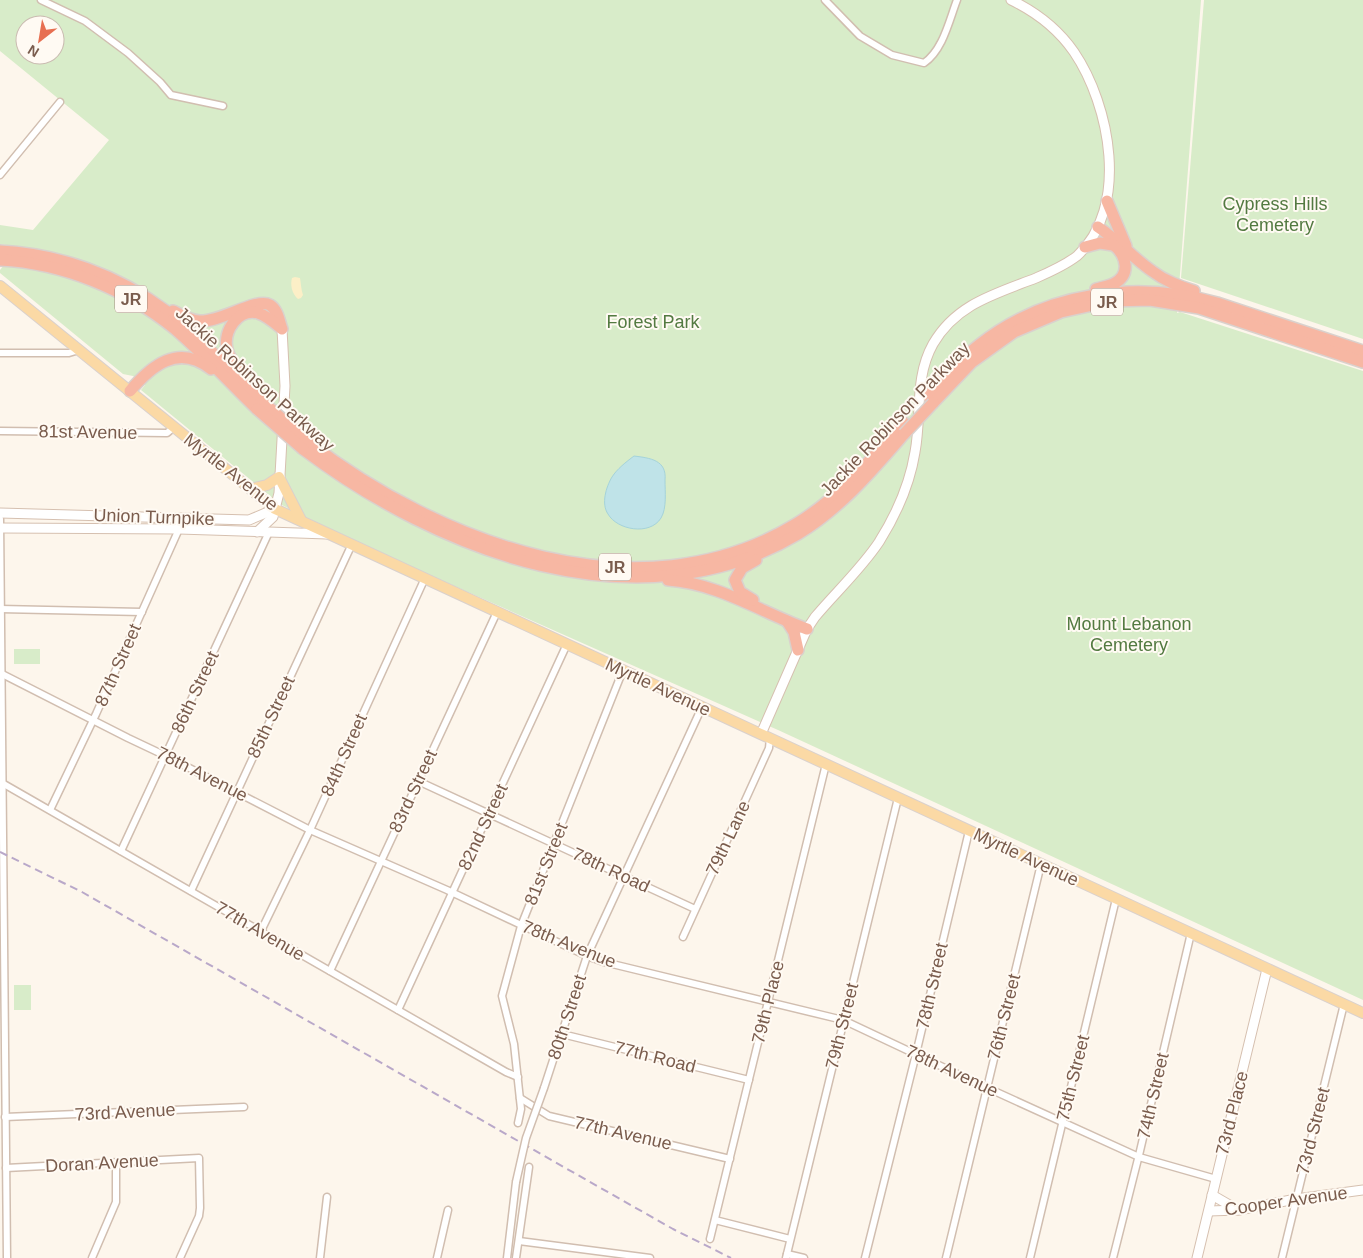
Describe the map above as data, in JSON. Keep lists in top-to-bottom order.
{
  "streets": {
    "highway": ["JR", "Jackie Robinson Parkway"],
    "main road": ["Myrtle Avenue"],
    "street": [
      "81st Avenue",
      "Union Turnpike",
      "87th Street",
      "86th Street",
      "85th Street",
      "84th Street",
      "78th Avenue",
      "83rd Street",
      "82nd Street",
      "79th Lane",
      "81st Street",
      "78th Road",
      "77th Avenue",
      "78th Street",
      "79th Place",
      "80th Street",
      "76th Street",
      "79th Street",
      "77th Road",
      "75th Street",
      "74th Street",
      "73rd Avenue",
      "73rd Place",
      "73rd Street",
      "Doran Avenue",
      "Cooper Avenue"
    ]
  },
  "crossings": [
    ["81st Avenue", "Myrtle Avenue"],
    ["Myrtle Avenue", "Union Turnpike"],
    ["Myrtle Avenue", "85th Street"],
    ["Myrtle Avenue", "84th Street"],
    ["Myrtle Avenue", "83rd Street"],
    ["Myrtle Avenue", "82nd Street"],
    ["Myrtle Avenue", "79th Lane"],
    ["Myrtle Avenue", "81st Street"],
    ["Myrtle Avenue", "78th Street"],
    ["Myrtle Avenue", "79th Place"],
    ["Myrtle Avenue", "80th Street"],
    ["Myrtle Avenue", "76th Street"],
    ["Myrtle Avenue", "79th Street"],
    ["Myrtle Avenue", "75th Street"],
    ["Myrtle Avenue", "74th Street"],
    ["Myrtle Avenue", "73rd Place"],
    ["Myrtle Avenue", "73rd Street"],
    ["Union Turnpike", "87th Street"],
    ["Union Turnpike", "86th Street"],
    ["87th Street", "78th Avenue"],
    ["87th Street", "77th Avenue"],
    ["86th Street", "78th Avenue"],
    ["86th Street", "77th Avenue"],
    ["85th Street", "78th Avenue"],
    ["85th Street", "77th Avenue"],
    ["84th Street", "78th Avenue"],
    ["84th Street", "77th Avenue"],
    ["78th Avenue", "83rd Street"],
    ["78th Avenue", "82nd Street"],
    ["78th Avenue", "81st Street"],
    ["78th Avenue", "78th Street"],
    ["78th Avenue", "79th Place"],
    ["78th Avenue", "80th Street"],
    ["78th Avenue", "76th Street"],
    ["78th Avenue", "79th Street"],
    ["78th Avenue", "75th Street"],
    ["78th Avenue", "74th Street"],
    ["78th Avenue", "73rd Place"],
    ["83rd Street", "78th Road"],
    ["83rd Street", "77th Avenue"],
    ["82nd Street", "78th Road"],
    ["82nd Street", "77th Avenue"],
    ["79th Lane", "78th Road"],
    ["81st Street", "78th Road"],
    ["81st Street", "77th Avenue"],
    ["78th Road", "80th Street"],
    ["77th Avenue", "79th Place"],
    ["79th Place", "77th Road"],
    ["80th Street", "77th Road"],
    ["73rd Place", "Cooper Avenue"],
    ["73rd Street", "Cooper Avenue"]
  ],
  "parks": ["Cypress Hills Cemetery", "Forest Park", "Mount Lebanon Cemetery"],
  "north": "bottom left"
}
